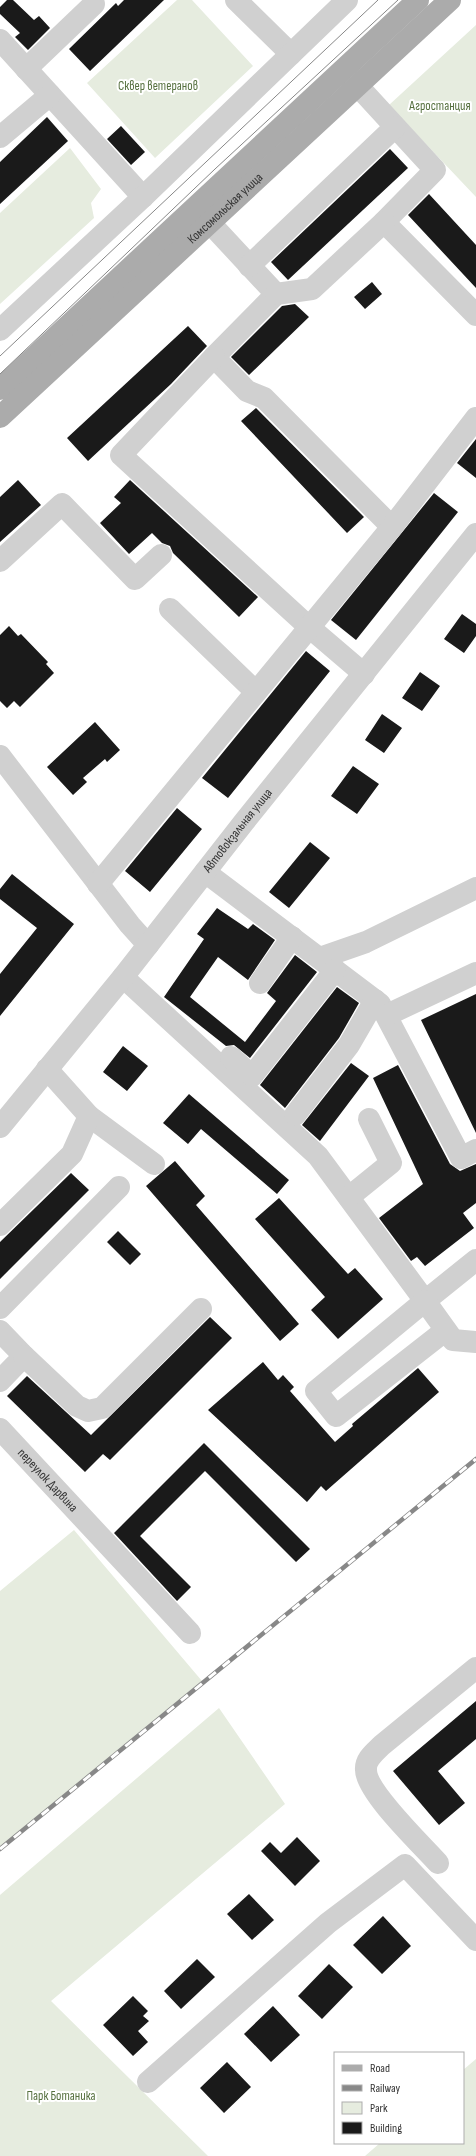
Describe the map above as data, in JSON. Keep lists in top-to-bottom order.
{
  "streets": {
    "main road": ["Комсомольская улица"],
    "street": ["Автовокзальная улица", "переулок Дарвина"]
  },
  "parks": ["Сквер ветеранов", "Агростанция", "Парк Ботаника"],
  "legend": [
    "Road",
    "Railway",
    "Park",
    "Building"
  ]
}
